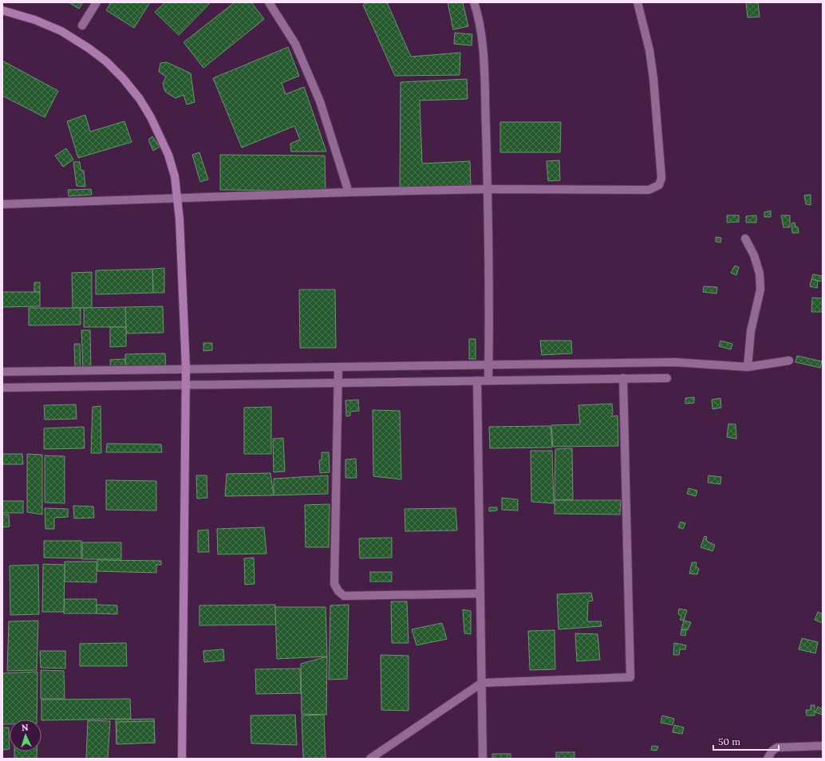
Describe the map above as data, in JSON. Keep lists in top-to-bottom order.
{
  "scale_bar": "50 m",
  "north": "top"
}
